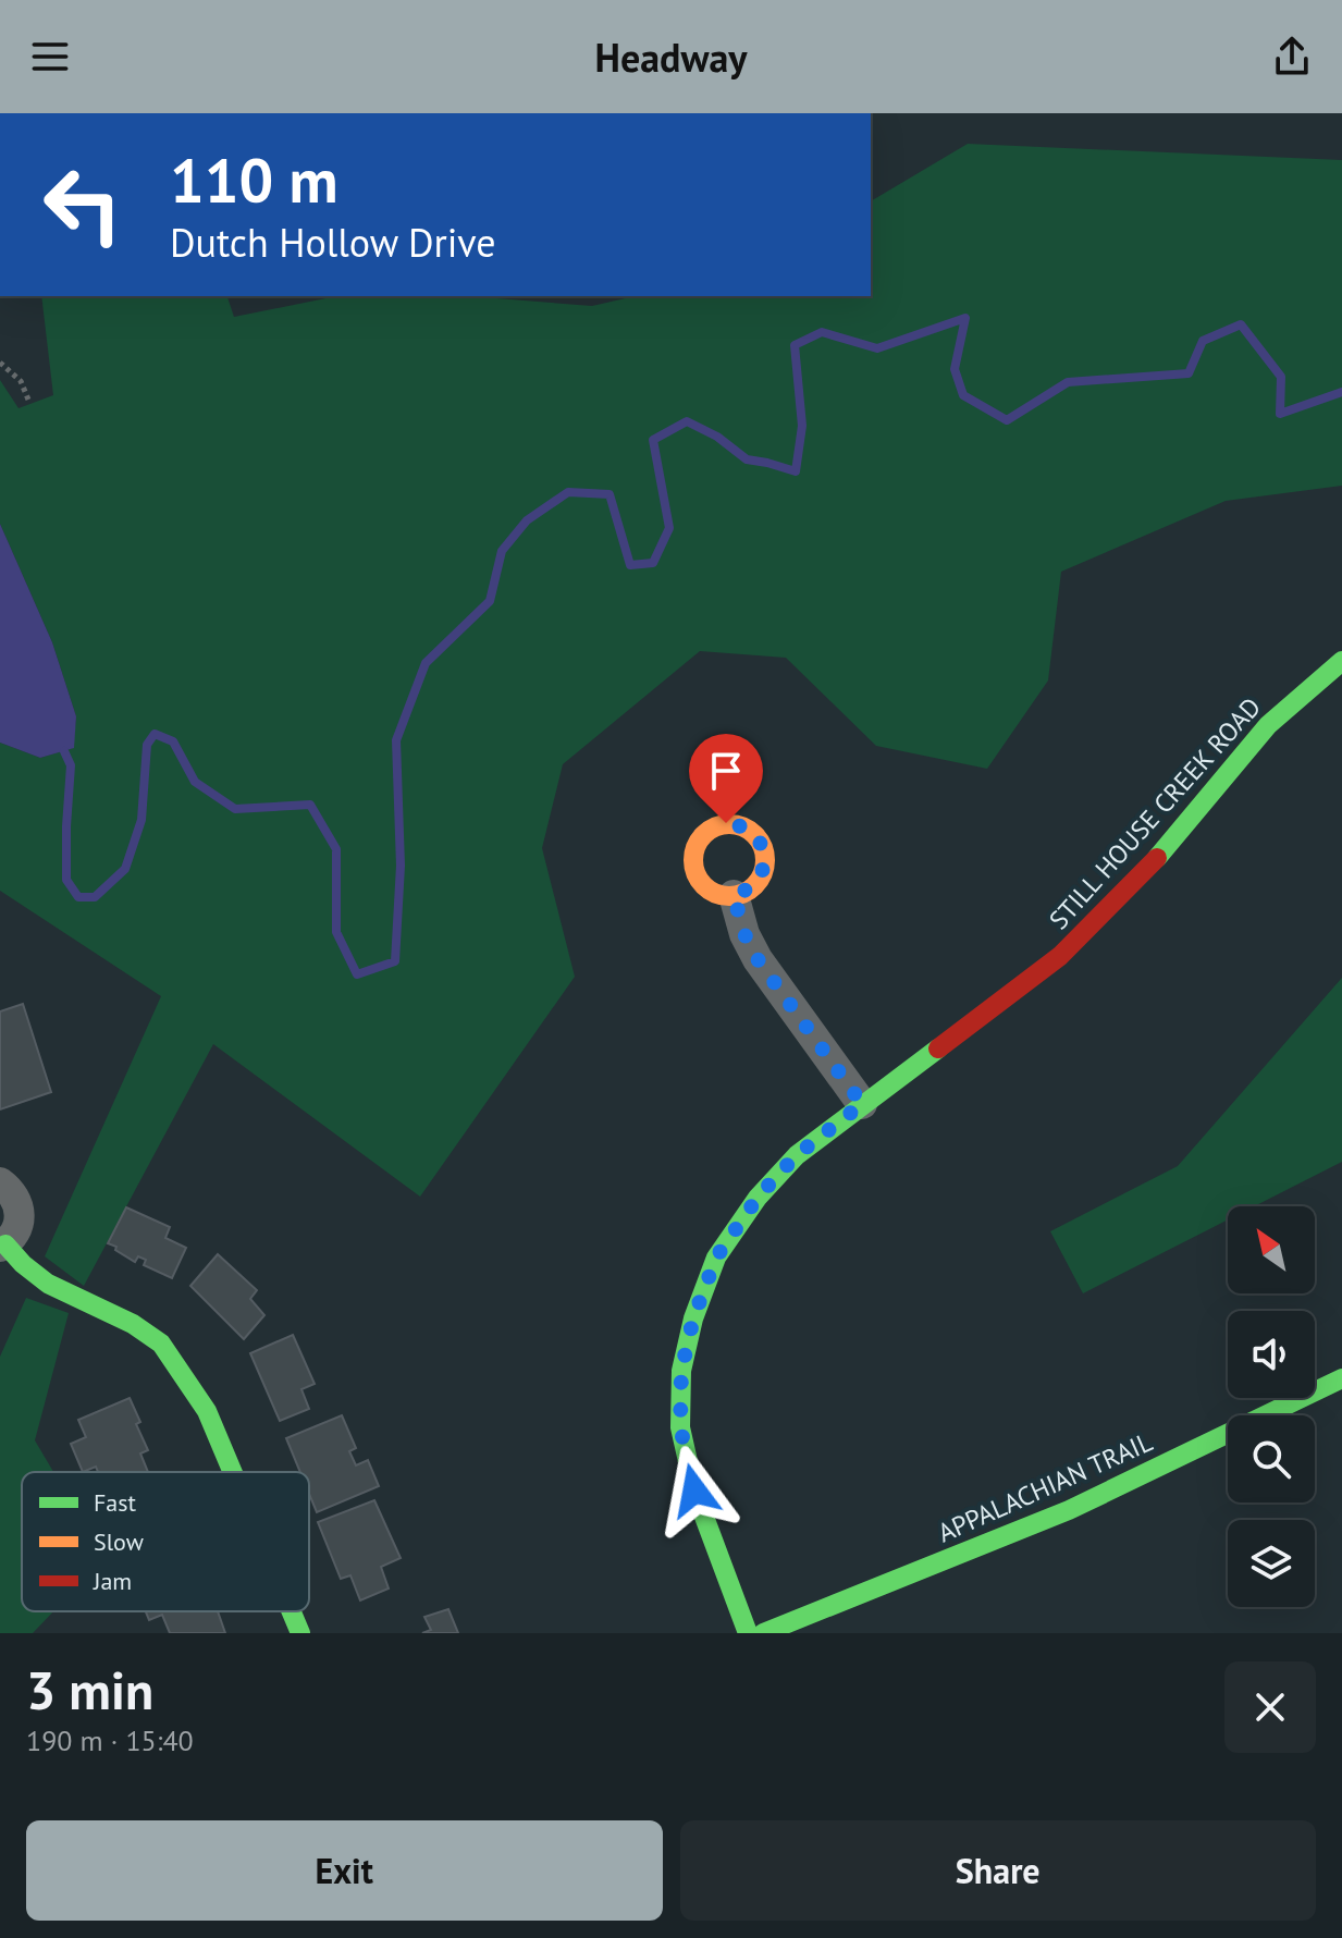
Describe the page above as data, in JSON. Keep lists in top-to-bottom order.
{
  "streets": {
    "street": ["STILL HOUSE CREEK ROAD", "APPALACHIAN TRAIL"]
  },
  "legend": ["Fast", "Slow", "Jam"],
  "north": "top left",
  "page": {
    "header": "Headway",
    "turn": ["110 m", "Dutch Hollow Drive"],
    "heading": ["3 min", "190 m · 15:40"],
    "buttons": ["Exit", "Share"]
  }
}
